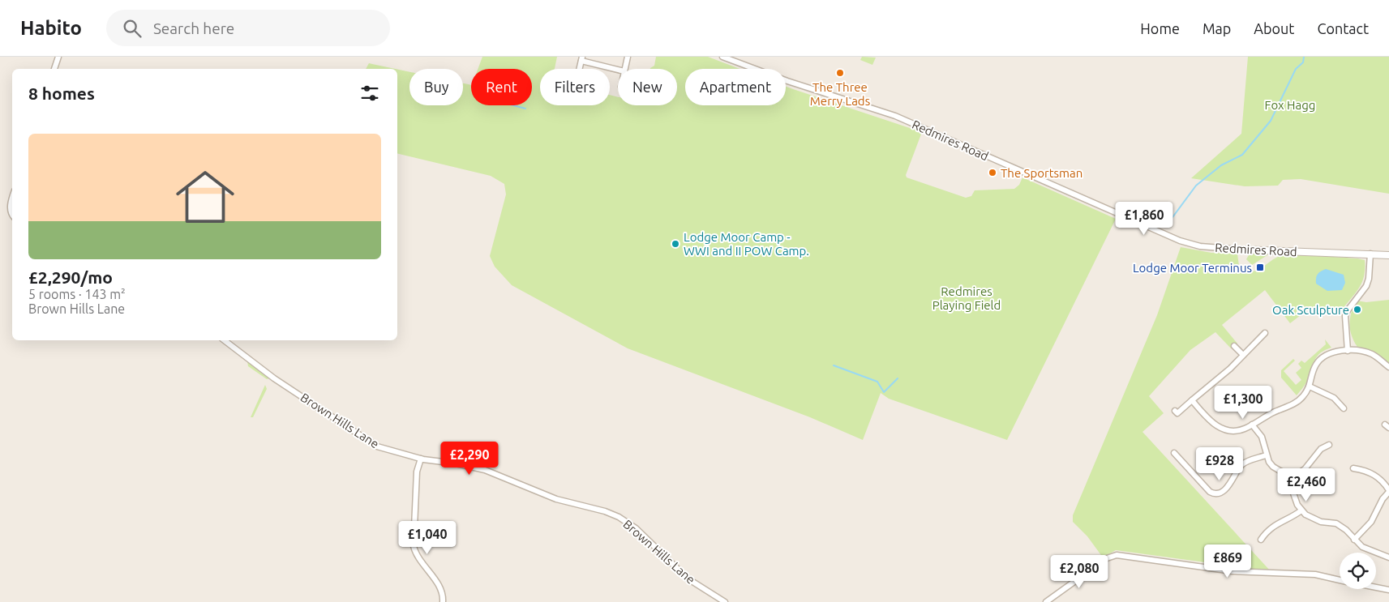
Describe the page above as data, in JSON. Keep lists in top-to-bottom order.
{
  "streets": {
    "street": ["Redmires Road", "Brown Hills Lane"]
  },
  "parks": ["Fox Hagg", "Redmires Playing Field"],
  "places": {
    "other": [
      "The Three Merry Lads",
      "The Sportsman",
      "Lodge Moor Camp - WWI and II POW Camp.",
      "Oak Sculpture"
    ],
    "transit": ["Lodge Moor Terminus"]
  },
  "page": {
    "header": "Habito",
    "search": "Search here",
    "nav": [
      "Home",
      "Map",
      "About",
      "Contact"
    ],
    "chip": [
      "Buy",
      "Rent",
      "Filters",
      "New",
      "Apartment"
    ],
    "heading": "8 homes",
    "list": [
      {
        "name": "£2,290/mo",
        "note": "5 rooms · 143 m² · Brown Hills Lane"
      }
    ],
    "price": [
      "£1,860",
      "£1,300",
      "£2,290",
      "£928",
      "£2,460",
      "£1,040",
      "£869",
      "£2,080"
    ]
  }
}
